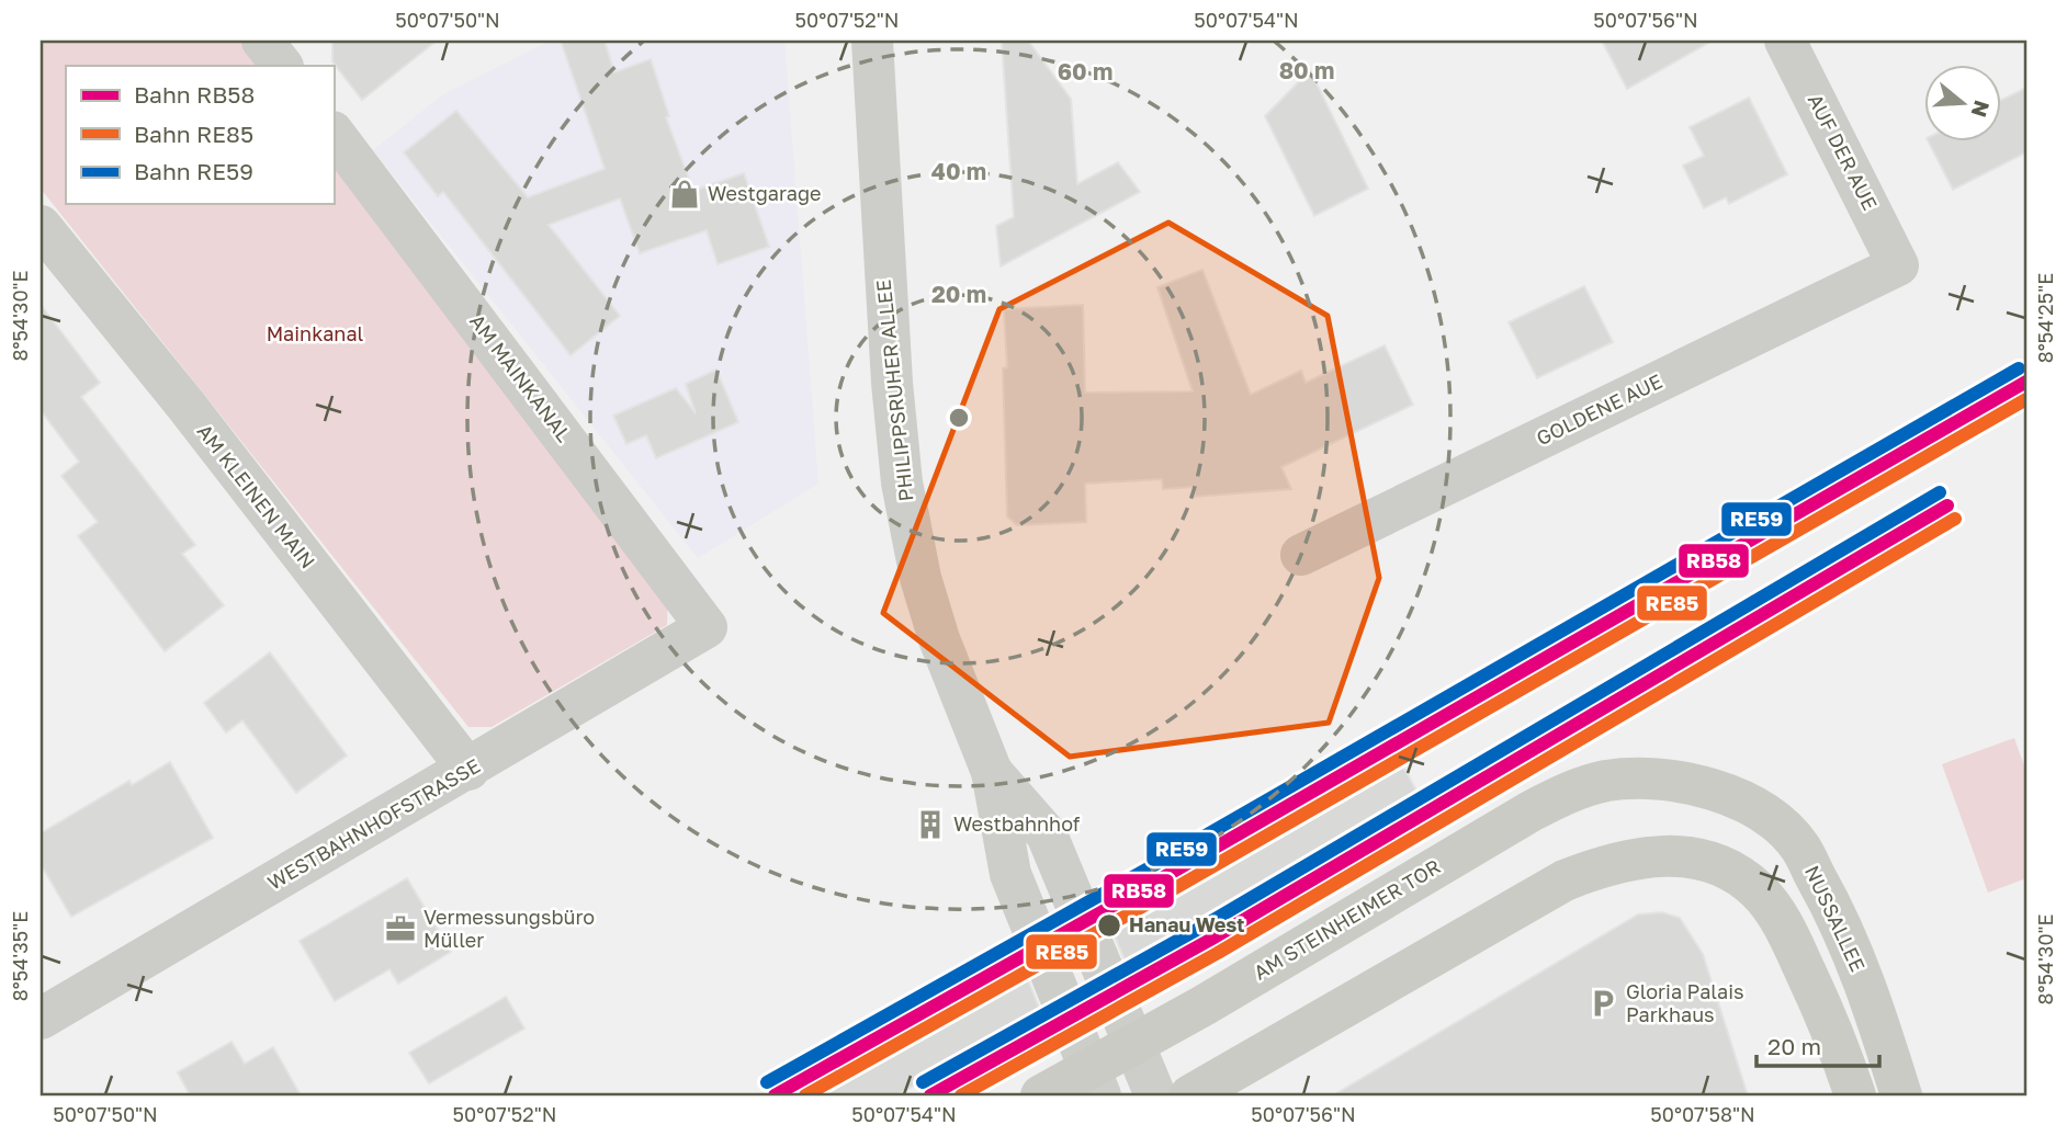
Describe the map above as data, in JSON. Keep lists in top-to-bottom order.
{
  "streets": {
    "main road": ["PHILIPPSRUHER ALLEE", "NUSSALLEE", "AM STEINHEIMER TOR"],
    "street": [
      "AUF DER AUE",
      "AM MAINKANAL",
      "GOLDENE AUE",
      "AM KLEINEN MAIN",
      "WESTBAHNHOFSTRASSE"
    ]
  },
  "crossings": [
    ["AUF DER AUE", "GOLDENE AUE"],
    ["AM MAINKANAL", "WESTBAHNHOFSTRASSE"],
    ["AM KLEINEN MAIN", "WESTBAHNHOFSTRASSE"],
    ["NUSSALLEE", "AM STEINHEIMER TOR"]
  ],
  "parks": ["Mainkanal"],
  "places": {
    "shop": ["Westgarage"],
    "building": ["Westbahnhof"],
    "other": ["Hanau West"],
    "office": ["Vermessungsbüro Müller"],
    "parking": ["Gloria Palais Parkhaus"]
  },
  "lines": ["rail line RE59", "rail line RB58", "rail line RE85"],
  "legend": ["Bahn RB58", "Bahn RE85", "Bahn RE59"],
  "scale_bar": "20 m",
  "north": "right",
  "coordinates": [
    "50°07'50\"N",
    "50°07'52\"N",
    "50°07'54\"N",
    "50°07'56\"N",
    "8°54'30\"E",
    "8°54'25\"E",
    "8°54'35\"E",
    "50°07'58\"N"
  ],
  "rings": [
    "80 m",
    "60 m",
    "40 m",
    "20 m"
  ]
}
